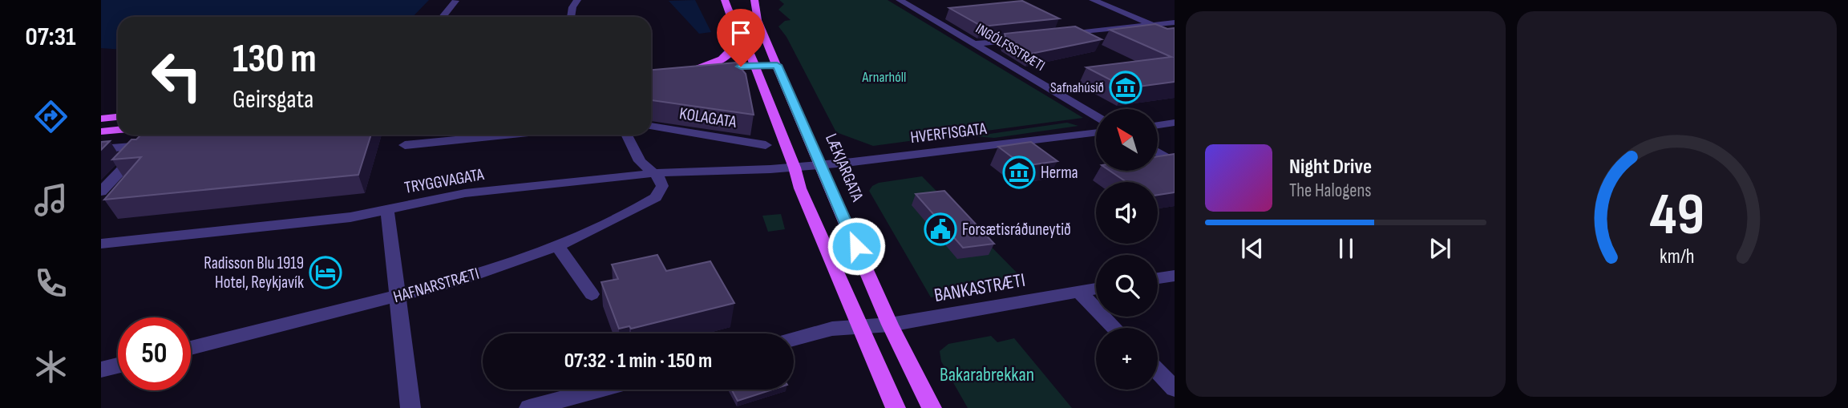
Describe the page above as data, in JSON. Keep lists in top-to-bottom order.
{
  "streets": {
    "main road": ["LÆKJARGATA"],
    "street": [
      "INGÓLFSSTRÆTI",
      "KOLAGATA",
      "HVERFISGATA",
      "TRYGGVAGATA",
      "HAFNARSTRÆTI",
      "BANKASTRÆTI"
    ]
  },
  "crossings": [
    ["HVERFISGATA", "LÆKJARGATA"],
    ["HVERFISGATA", "TRYGGVAGATA"],
    ["LÆKJARGATA", "BANKASTRÆTI"],
    ["TRYGGVAGATA", "HAFNARSTRÆTI"]
  ],
  "parks": ["Arnarhóll", "Bakarabrekkan"],
  "places": {
    "museum": ["Safnahúsið", "Herma"],
    "public building": ["Forsætisráðuneytið"],
    "hotel": ["Radisson Blu 1919 Hotel, Reykjavík"]
  },
  "north": "top left",
  "page": {
    "tabs": "07:31",
    "turn": ["130 m", "Geirsgata"],
    "map_buttons": "+",
    "song": ["Night Drive", "The Halogens"],
    "limit": "50",
    "trip": "07:32 · 1 min · 150 m",
    "gauge": ["49", "km/h"]
  }
}
